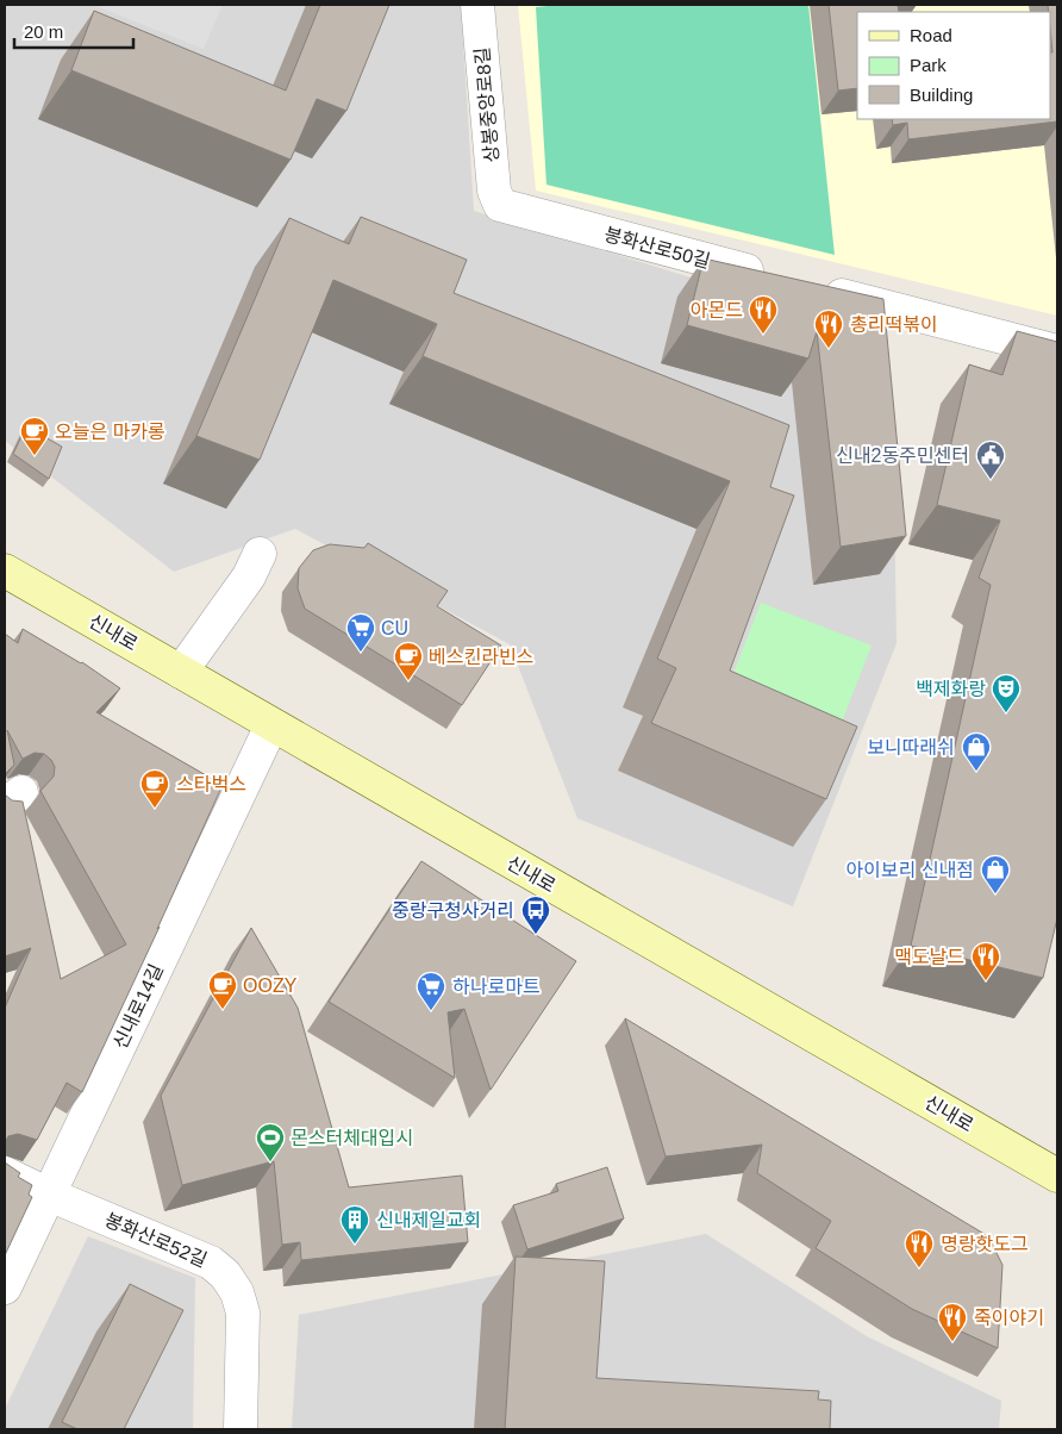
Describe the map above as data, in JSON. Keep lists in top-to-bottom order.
{
  "streets": {
    "main road": ["신내로"],
    "street": [
      "상봉중앙로8길",
      "봉화산로50길",
      "신내로14길",
      "봉화산로52길"
    ]
  },
  "crossings": [
    ["상봉중앙로8길", "봉화산로50길"],
    ["신내로", "신내로14길"],
    ["신내로14길", "봉화산로52길"]
  ],
  "places": {
    "restaurant": [
      "아몬드",
      "총리떡볶이",
      "맥도날드",
      "명랑핫도그",
      "죽이야기"
    ],
    "cafe": [
      "오늘은 마카롱",
      "베스킨라빈스",
      "스타벅스",
      "OOZY"
    ],
    "public building": ["신내2동주민센터"],
    "supermarket": ["CU", "하나로마트"],
    "theatre": ["백제화랑"],
    "shop": ["보니따래쉬", "아이보리 신내점"],
    "bus stop": ["중랑구청사거리"],
    "sports": ["몬스터체대입시"],
    "building": ["신내제일교회"]
  },
  "legend": ["Road", "Park", "Building"],
  "scale_bar": "20 m"
}
